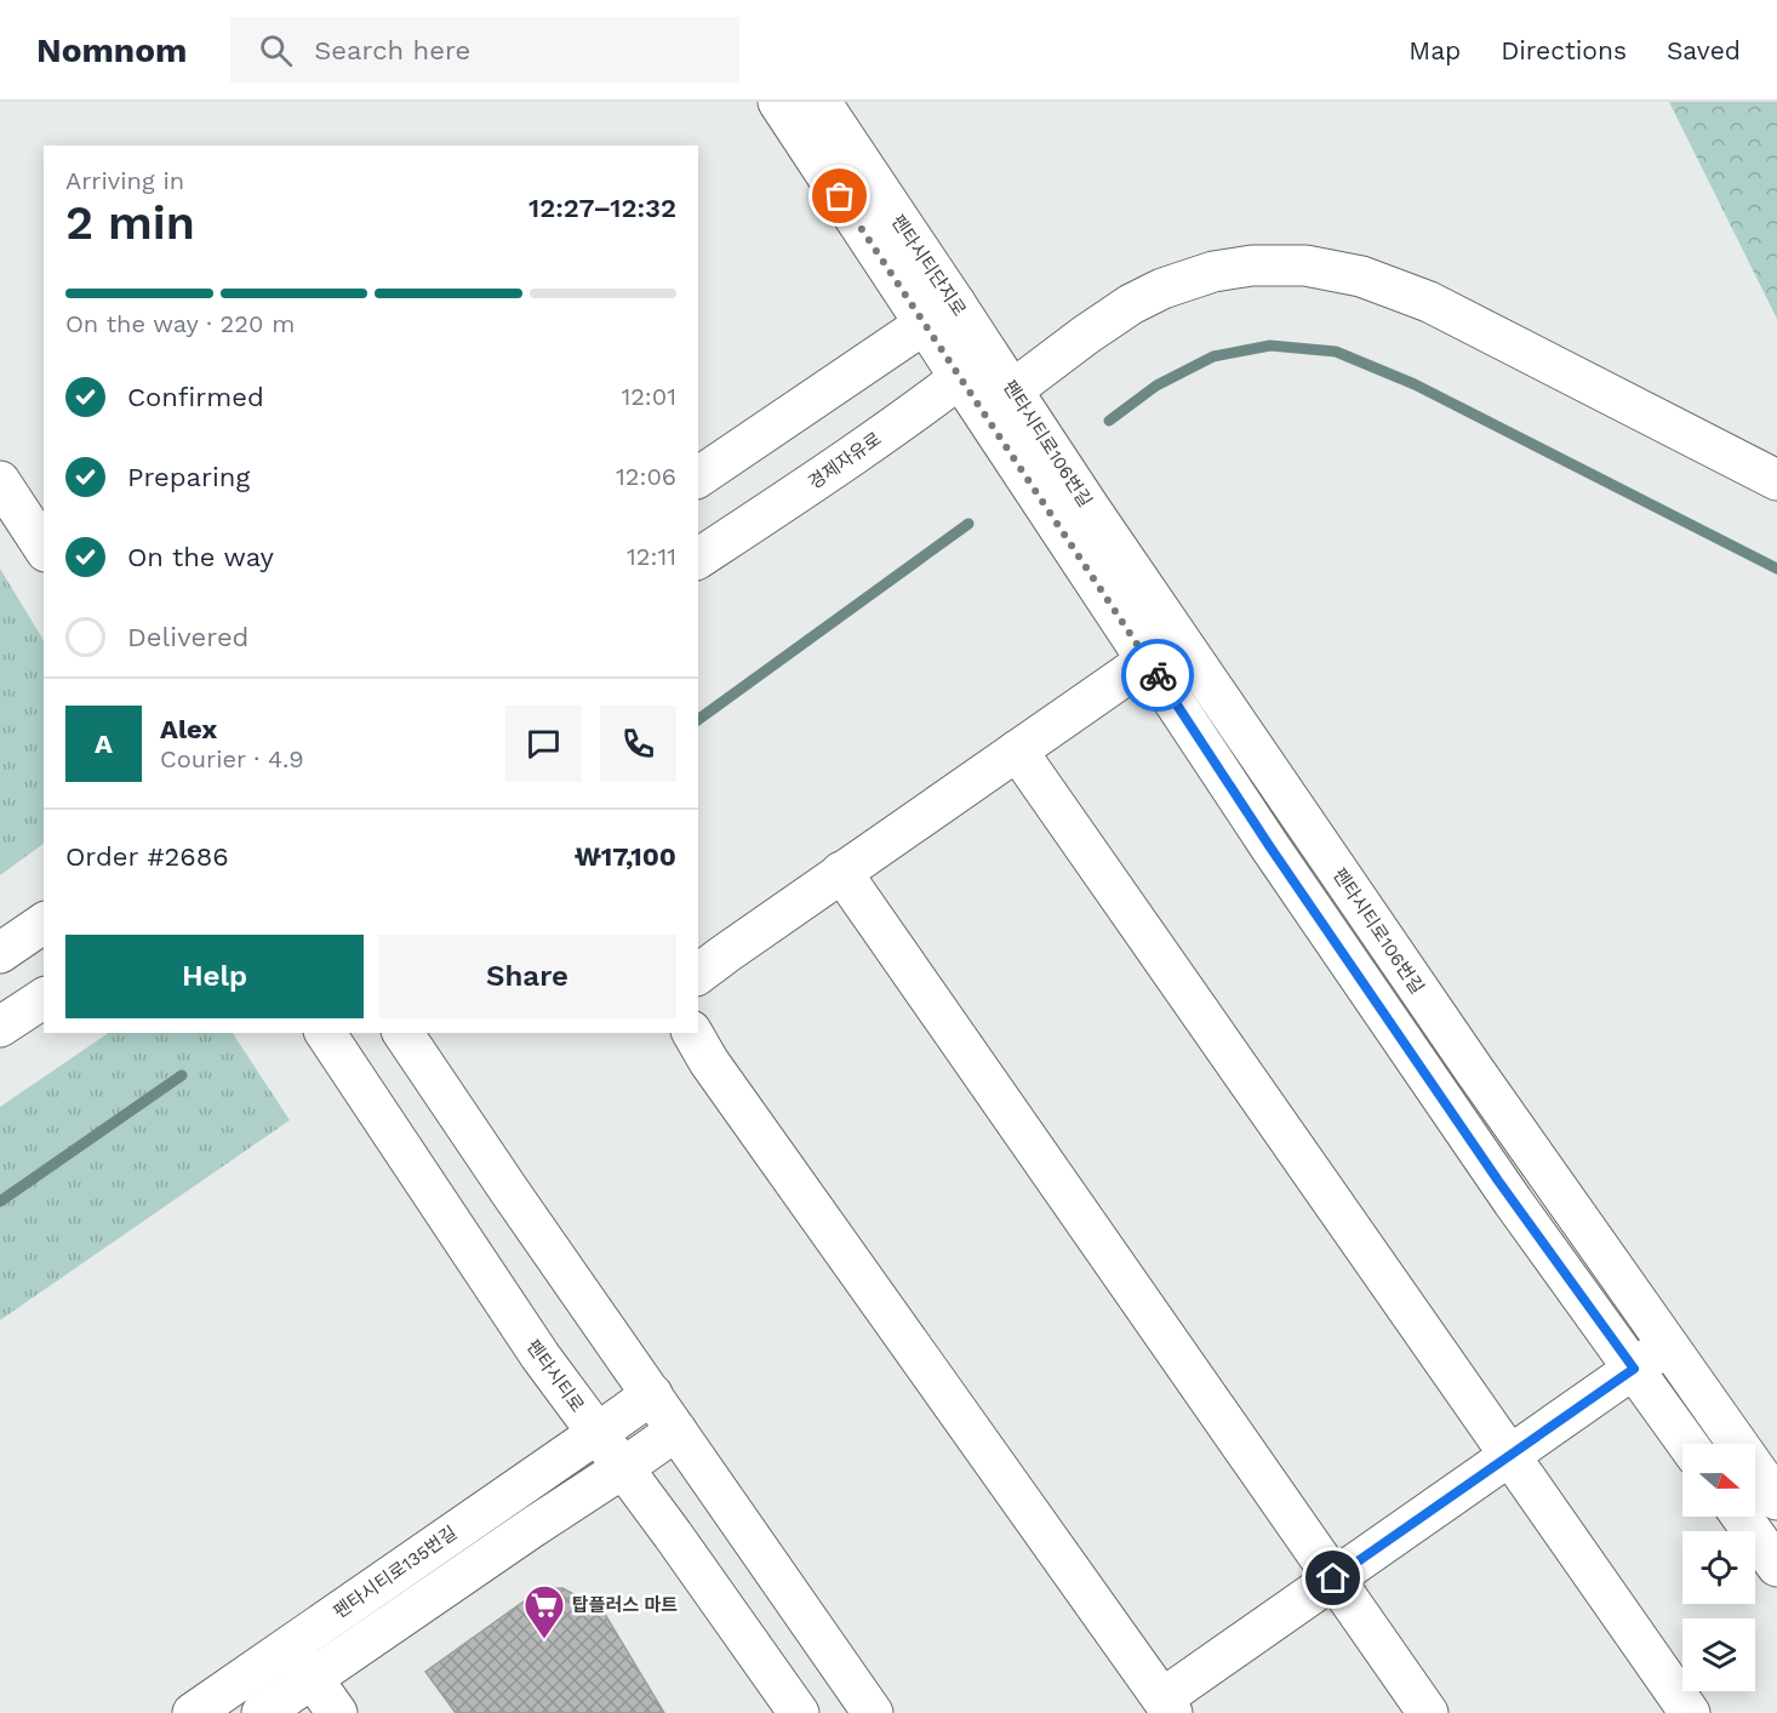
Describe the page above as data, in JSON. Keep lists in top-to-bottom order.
{
  "streets": {
    "street": [
      "펜타시티단지로",
      "펜타시티로106번길",
      "경제자유로",
      "펜타시티로",
      "펜타시티로135번길"
    ]
  },
  "crossings": [
    ["펜타시티단지로", "펜타시티로106번길"],
    ["펜타시티로106번길", "경제자유로"],
    ["펜타시티로", "펜타시티로135번길"]
  ],
  "places": {
    "supermarket": ["탑플러스 마트"]
  },
  "north": "right",
  "page": {
    "header": "Nomnom",
    "search": "Search here",
    "nav": ["Map", "Directions", "Saved"],
    "heading": ["2 min", "Arriving in", "12:27–12:32"],
    "panel": [
      "Alex",
      "Courier · 4.9",
      "Order #2686",
      "₩17,100"
    ],
    "bar": "On the way · 220 m",
    "list": [
      ["Confirmed", "12:01"],
      ["Preparing", "12:06"],
      ["On the way", "12:11"],
      "Delivered"
    ],
    "round": "A",
    "buttons": ["Help", "Share"]
  }
}
